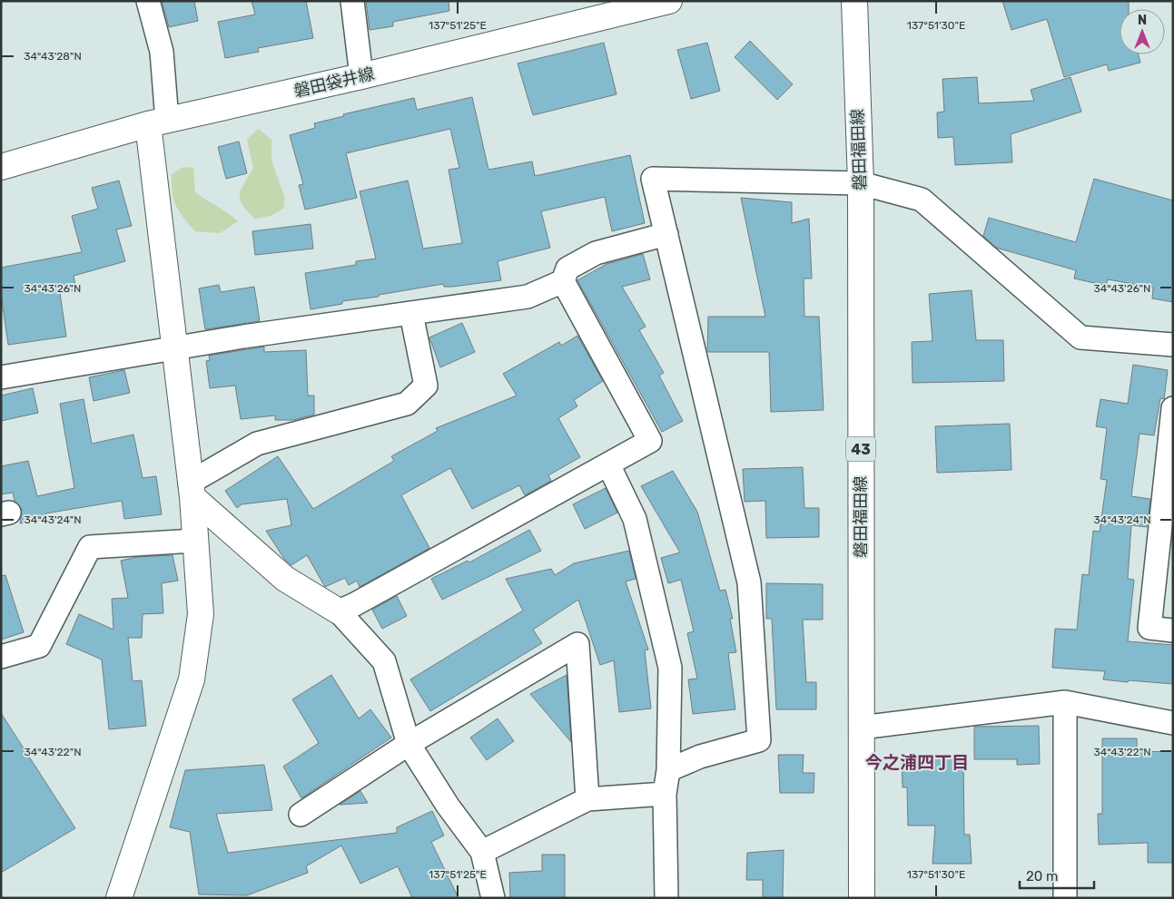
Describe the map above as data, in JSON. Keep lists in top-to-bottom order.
{
  "streets": {
    "main road": ["磐田袋井線", "磐田福田線", "43"]
  },
  "districts": ["今之浦四丁目"],
  "scale_bar": "20 m",
  "north": "top",
  "coordinates": [
    "137°51'25\"E",
    "137°51'30\"E",
    "34°43'28\"N",
    "34°43'26\"N",
    "34°43'24\"N",
    "34°43'22\"N"
  ]
}
